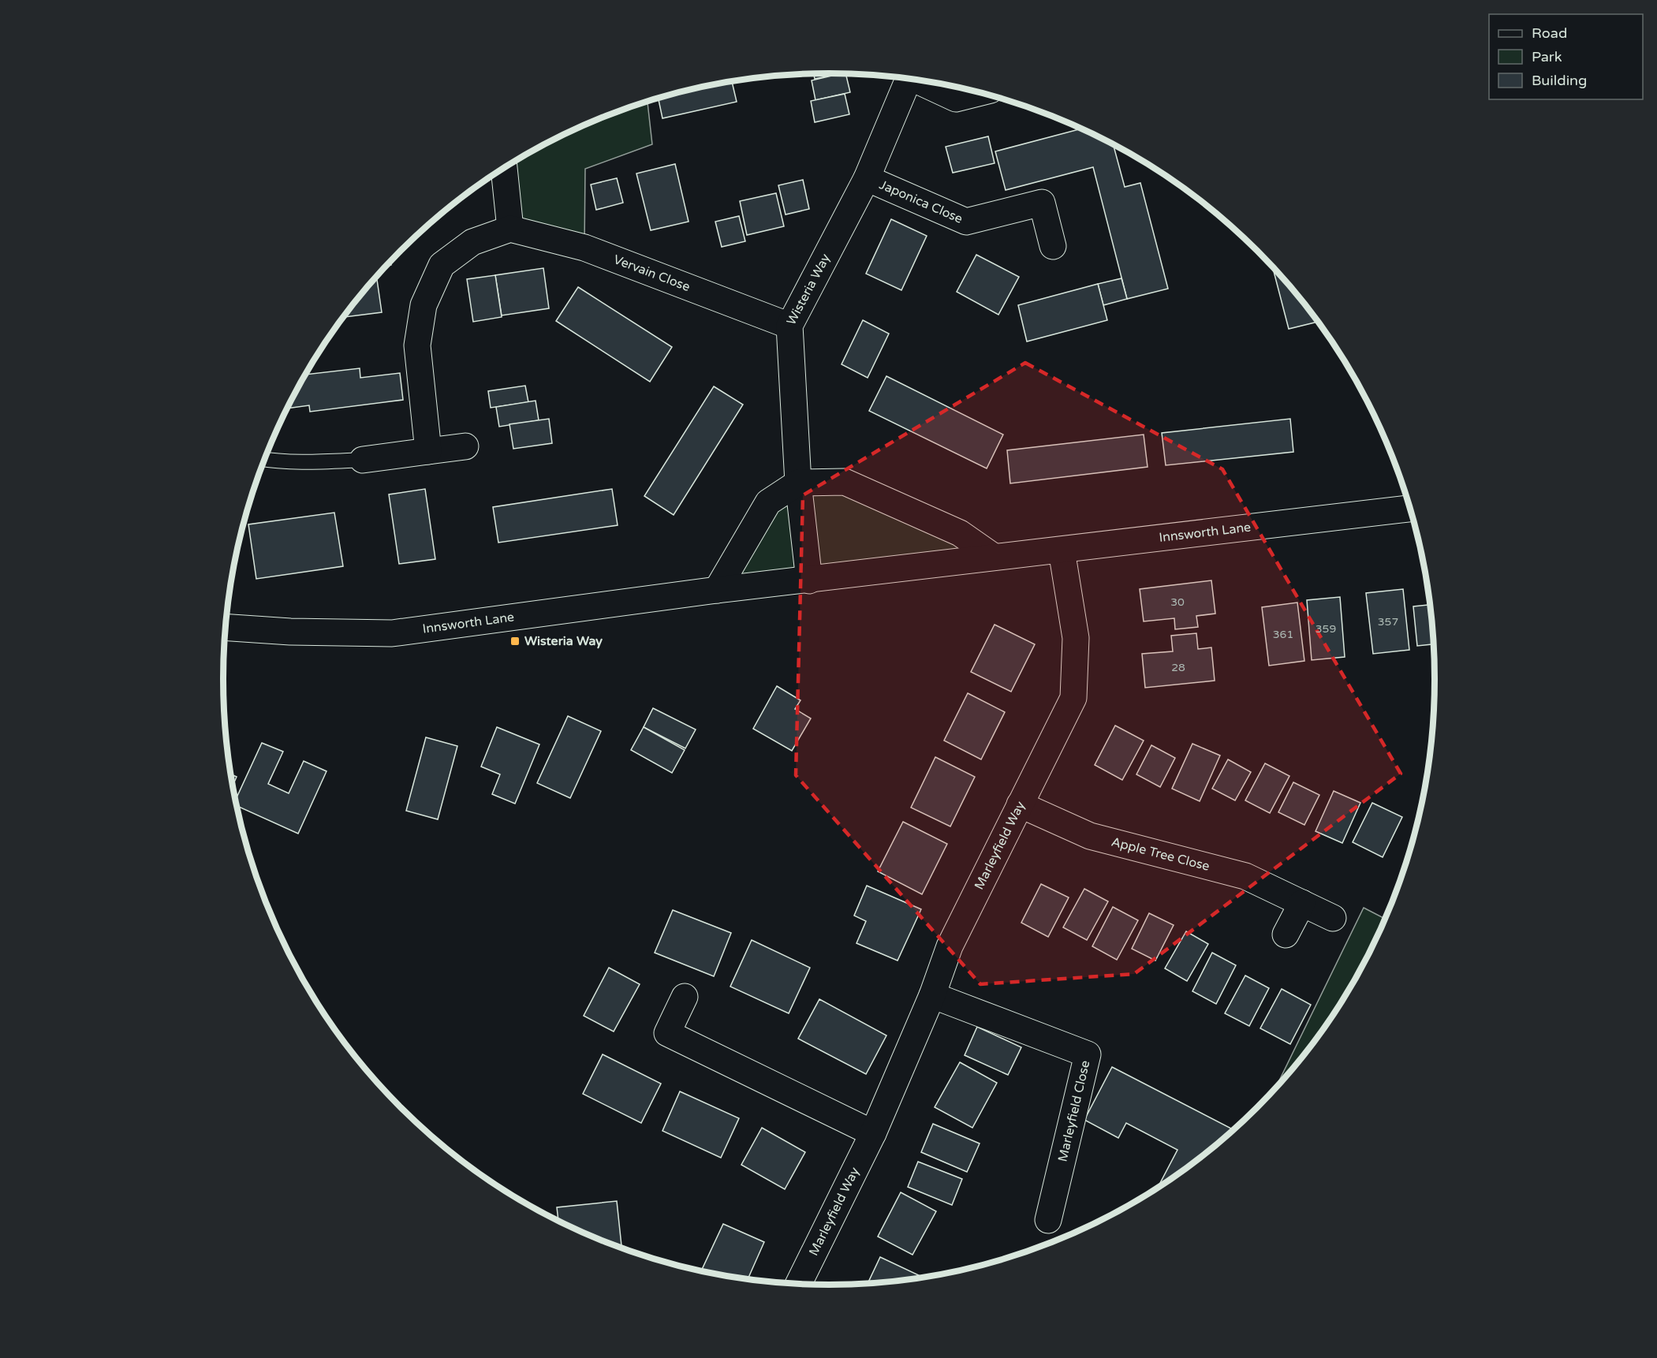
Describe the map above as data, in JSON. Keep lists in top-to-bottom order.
{
  "streets": {
    "street": [
      "Japonica Close",
      "Vervain Close",
      "Wisteria Way",
      "Innsworth Lane",
      "Marleyfield Way",
      "Apple Tree Close",
      "Marleyfield Close"
    ]
  },
  "crossings": [
    ["Japonica Close", "Wisteria Way"],
    ["Vervain Close", "Wisteria Way"],
    ["Wisteria Way", "Innsworth Lane"],
    ["Innsworth Lane", "Marleyfield Way"],
    ["Marleyfield Way", "Apple Tree Close"],
    ["Marleyfield Way", "Marleyfield Close"]
  ],
  "places": {
    "transit": ["Wisteria Way"]
  },
  "house_numbers": [
    "30",
    "357",
    "359",
    "361",
    "28"
  ],
  "legend": ["Road", "Park", "Building"]
}
